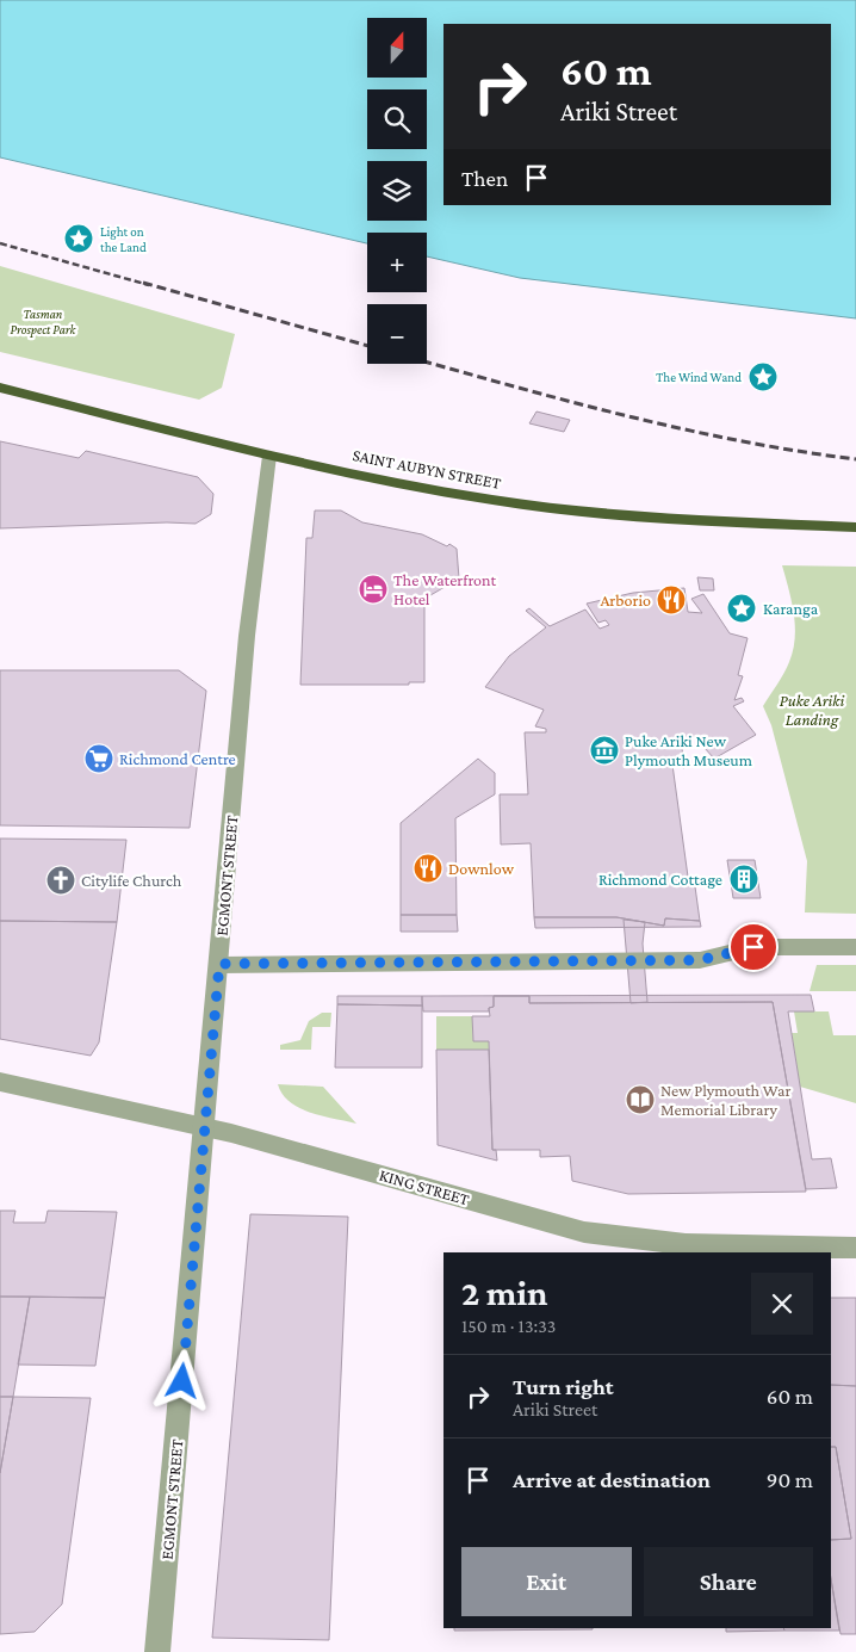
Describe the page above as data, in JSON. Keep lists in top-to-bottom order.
{
  "streets": {
    "highway": ["SAINT AUBYN STREET"],
    "street": ["EGMONT STREET", "KING STREET"]
  },
  "crossings": [
    ["SAINT AUBYN STREET", "EGMONT STREET"],
    ["EGMONT STREET", "KING STREET"]
  ],
  "parks": ["Tasman Prospect Park", "Puke Ariki Landing"],
  "places": {
    "place": ["Light on the Land", "The Wind Wand", "Karanga"],
    "hotel": ["The Waterfront Hotel"],
    "restaurant": ["Arborio", "Downlow"],
    "museum": ["Puke Ariki New Plymouth Museum"],
    "supermarket": ["Richmond Centre"],
    "building": ["Richmond Cottage"],
    "church": ["Citylife Church"],
    "library": ["New Plymouth War Memorial Library"]
  },
  "north": "top",
  "page": {
    "map_buttons": ["+", "−"],
    "turn": ["60 m", "Ariki Street"],
    "then": "Then",
    "heading": ["2 min", "150 m · 13:33"],
    "list": [
      {
        "name": "Turn right",
        "note": "Ariki Street",
        "value": "60 m"
      },
      {
        "name": "Arrive at destination",
        "value": "90 m"
      }
    ],
    "buttons": ["Exit", "Share"]
  }
}
